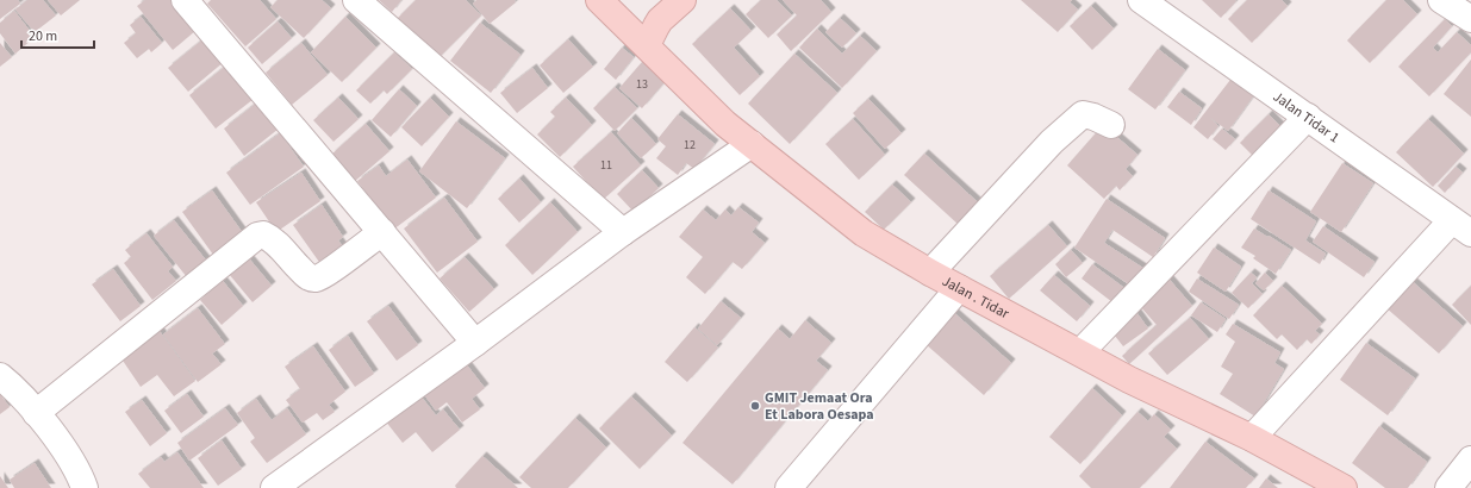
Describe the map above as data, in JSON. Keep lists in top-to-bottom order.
{
  "streets": {
    "street": ["Jalan Tidar 1", "Jalan . Tidar"]
  },
  "places": ["GMIT Jemaat Ora Et Labora Oesapa"],
  "house_numbers": ["13", "12", "11"],
  "scale_bar": "20 m"
}
